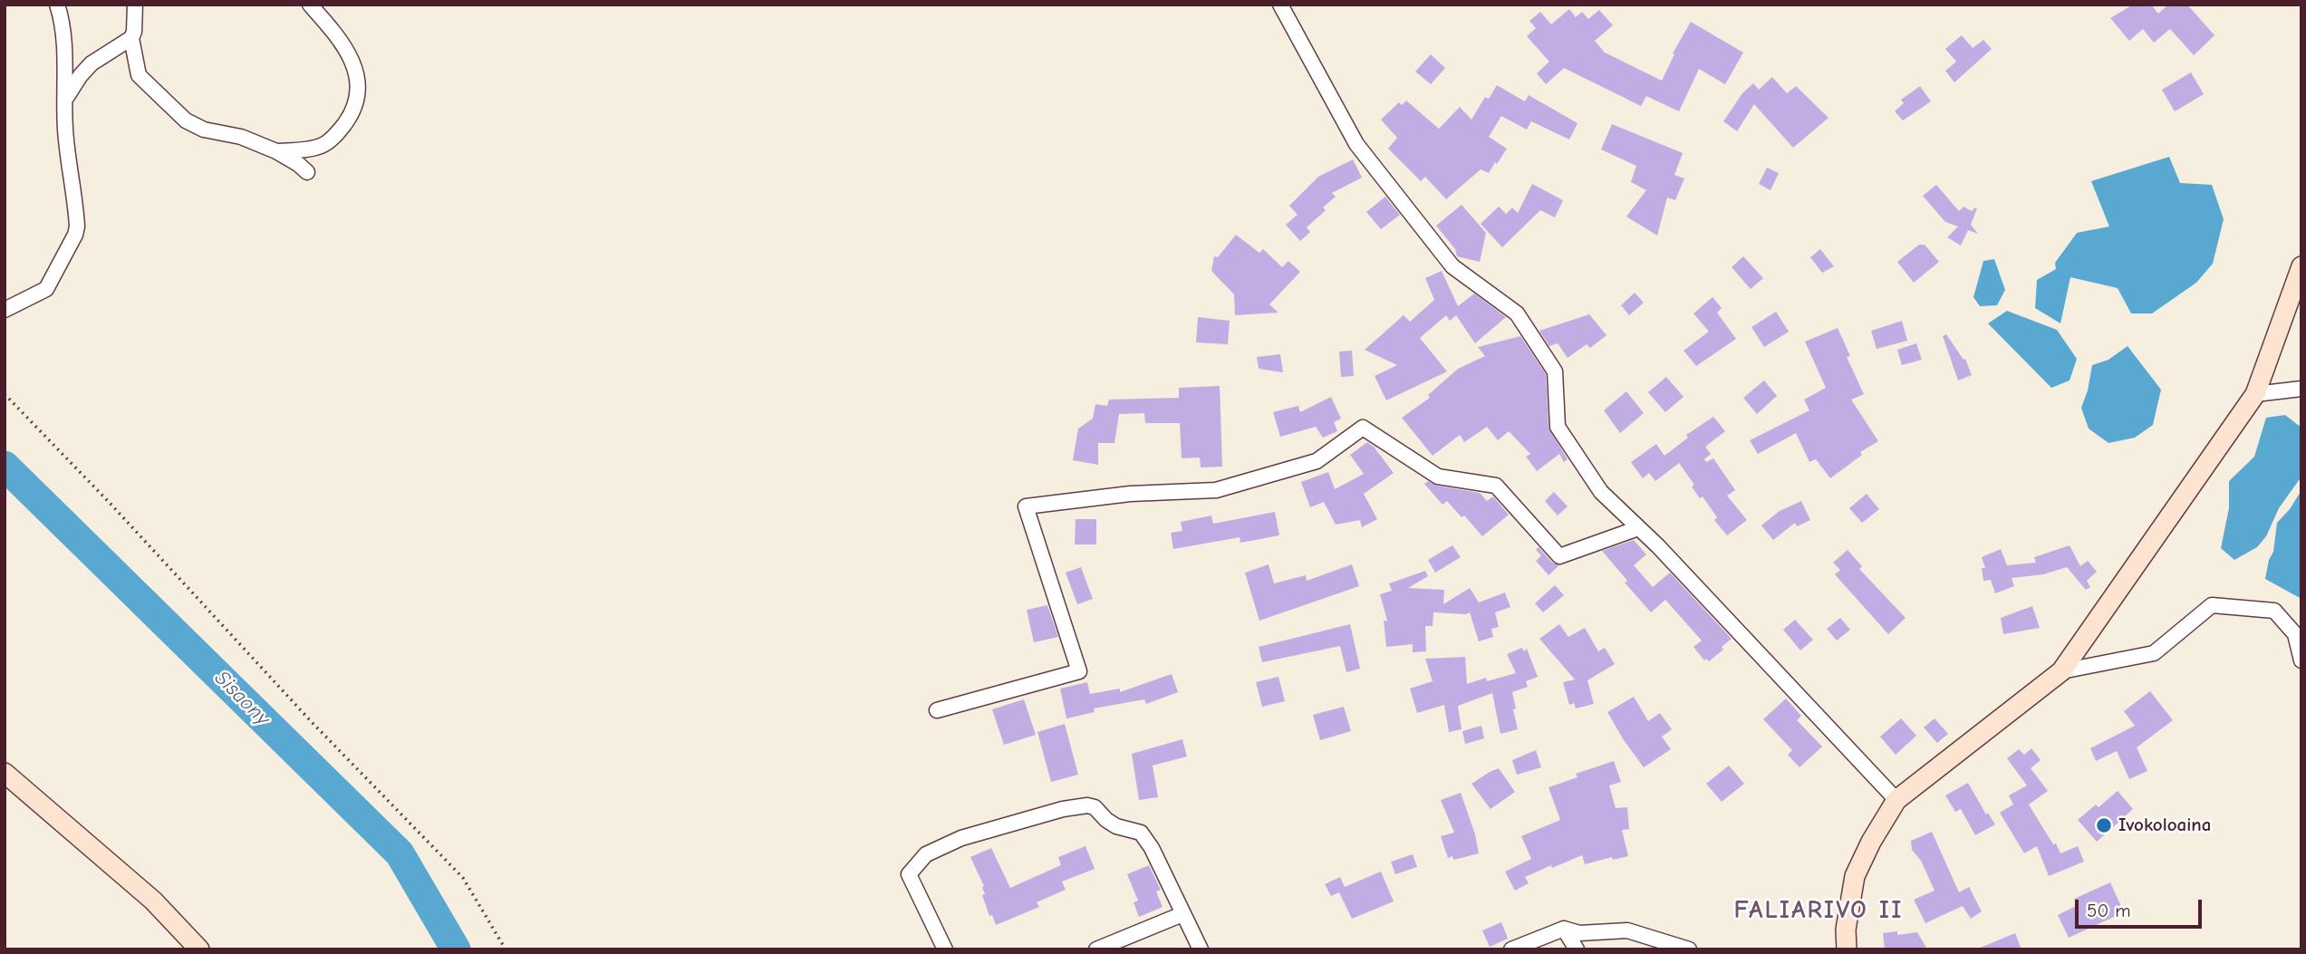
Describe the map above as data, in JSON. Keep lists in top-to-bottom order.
{
  "districts": ["FALIARIVO II"],
  "water": ["Sisaony"],
  "places": ["Ivokoloaina"],
  "scale_bar": "50 m"
}
